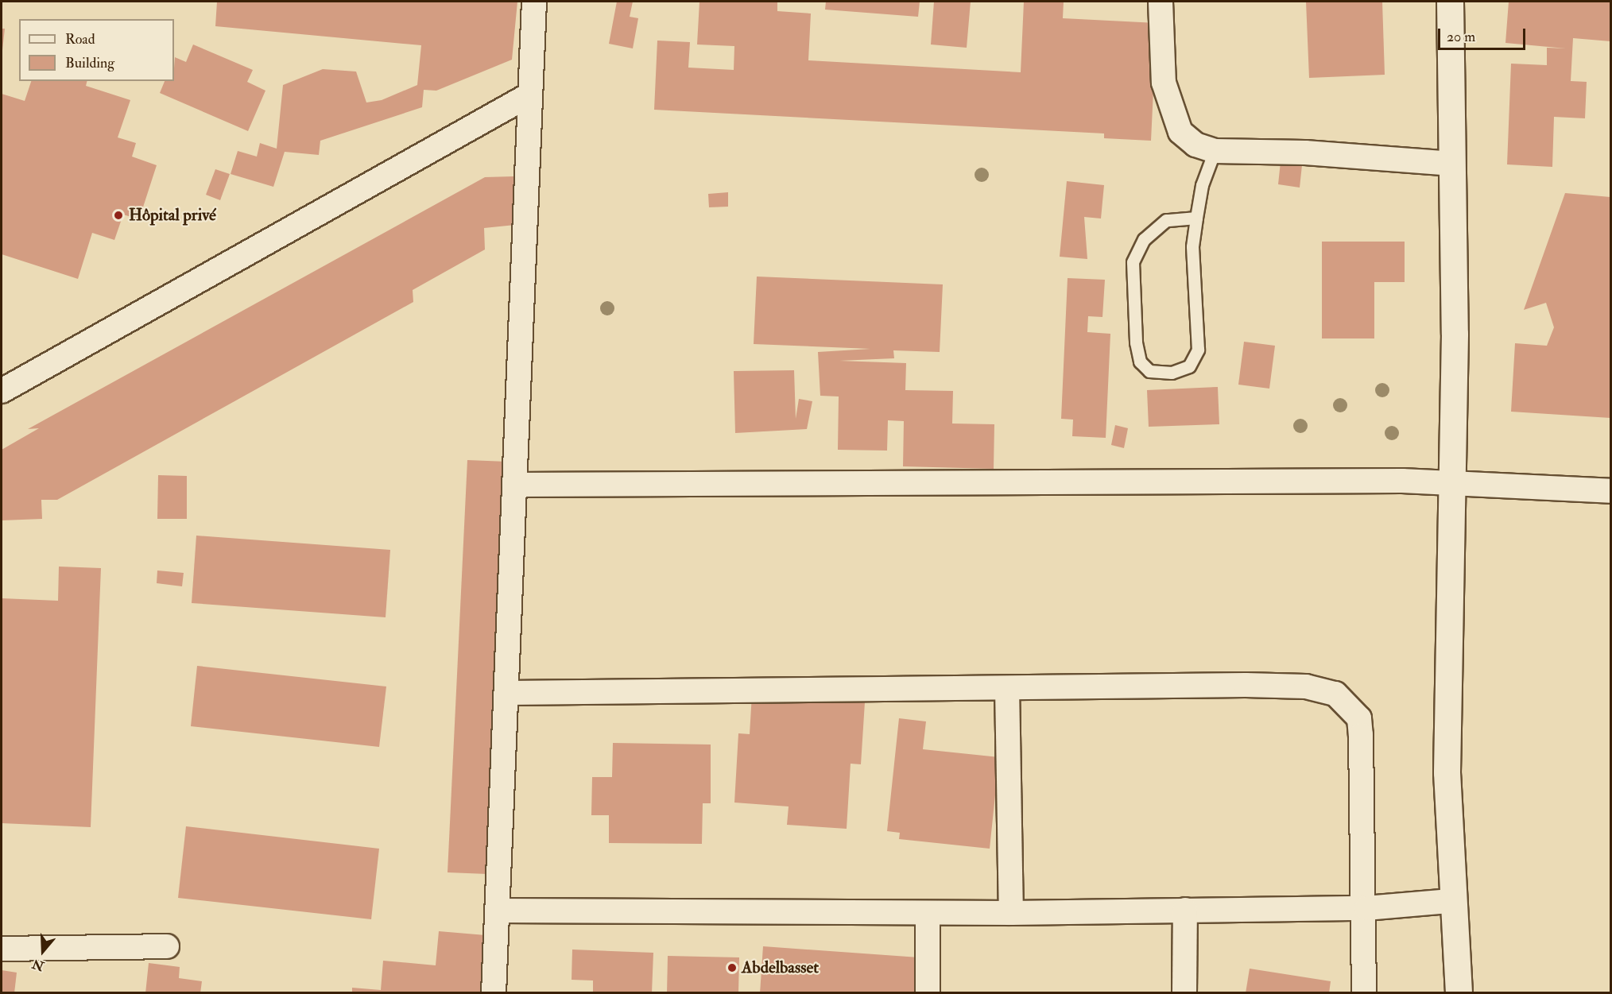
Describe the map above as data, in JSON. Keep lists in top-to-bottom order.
{
  "places": ["Hôpital privé", "Abdelbasset"],
  "legend": ["Road", "Building"],
  "scale_bar": "20 m",
  "north": "bottom"
}
